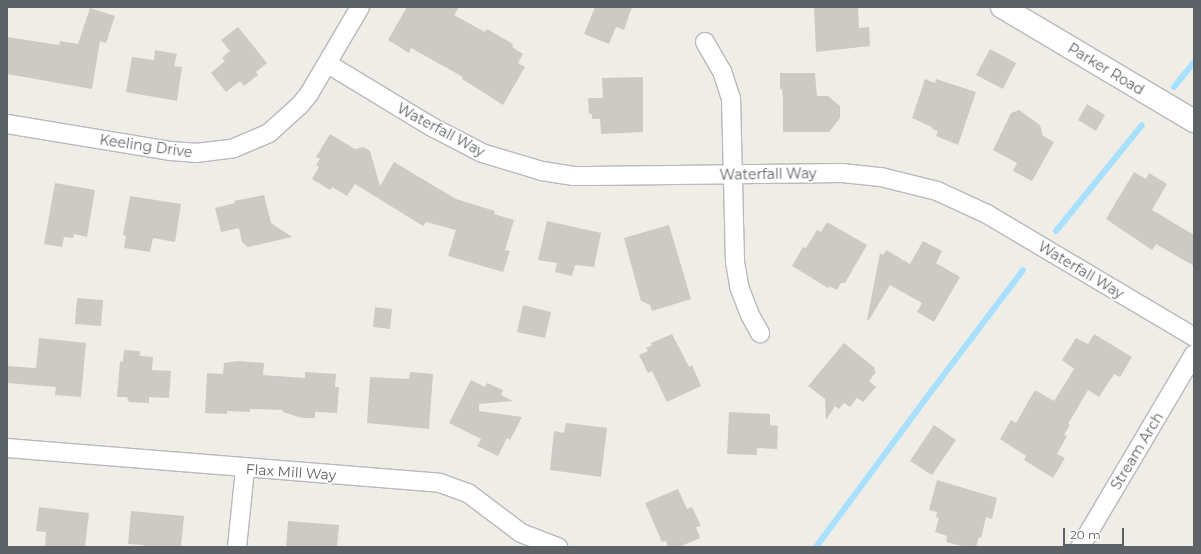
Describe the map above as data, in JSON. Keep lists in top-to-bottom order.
{
  "streets": {
    "street": [
      "Parker Road",
      "Waterfall Way",
      "Keeling Drive",
      "Stream Arch",
      "Flax Mill Way"
    ]
  },
  "crossings": [
    ["Waterfall Way", "Keeling Drive"]
  ],
  "scale_bar": "20 m"
}
